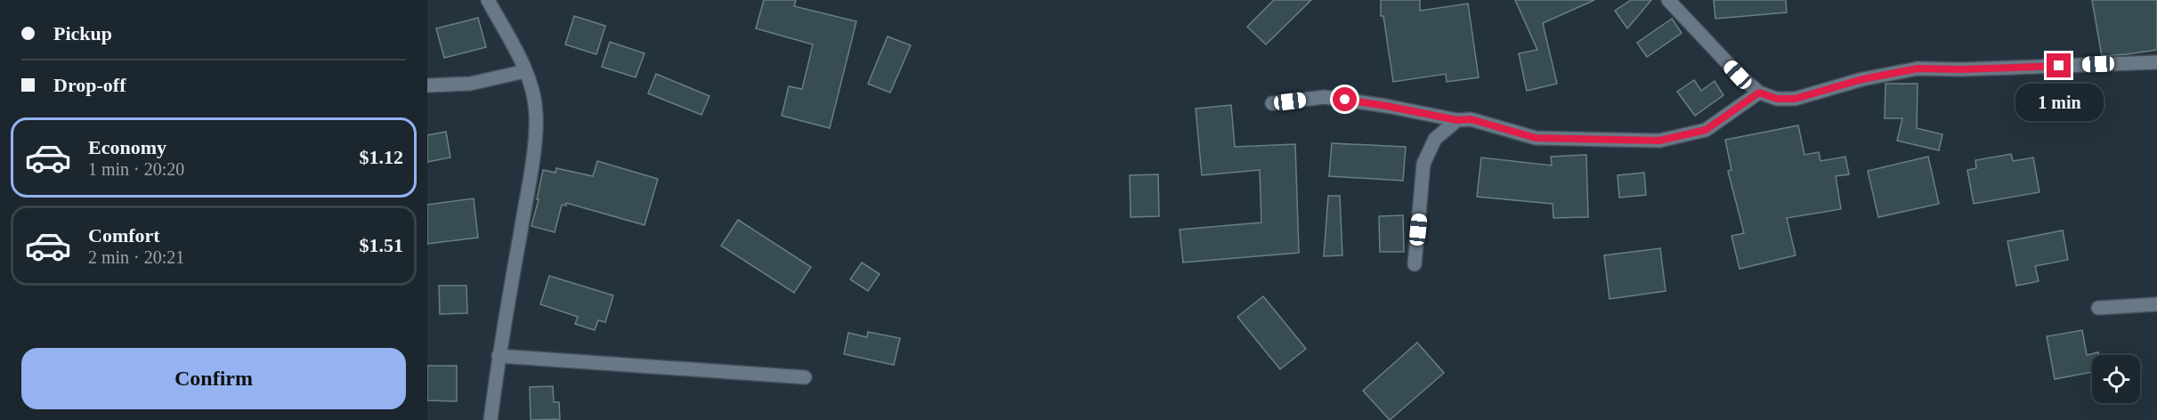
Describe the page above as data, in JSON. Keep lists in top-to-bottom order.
{
  "page": {
    "banner": ["Pickup", "Drop-off"],
    "bubble": "1 min",
    "list": [
      {
        "name": "Economy",
        "note": "1 min · 20:20",
        "value": "$1.12"
      },
      {
        "name": "Comfort",
        "note": "2 min · 20:21",
        "value": "$1.51"
      }
    ],
    "buttons": "Confirm"
  }
}
